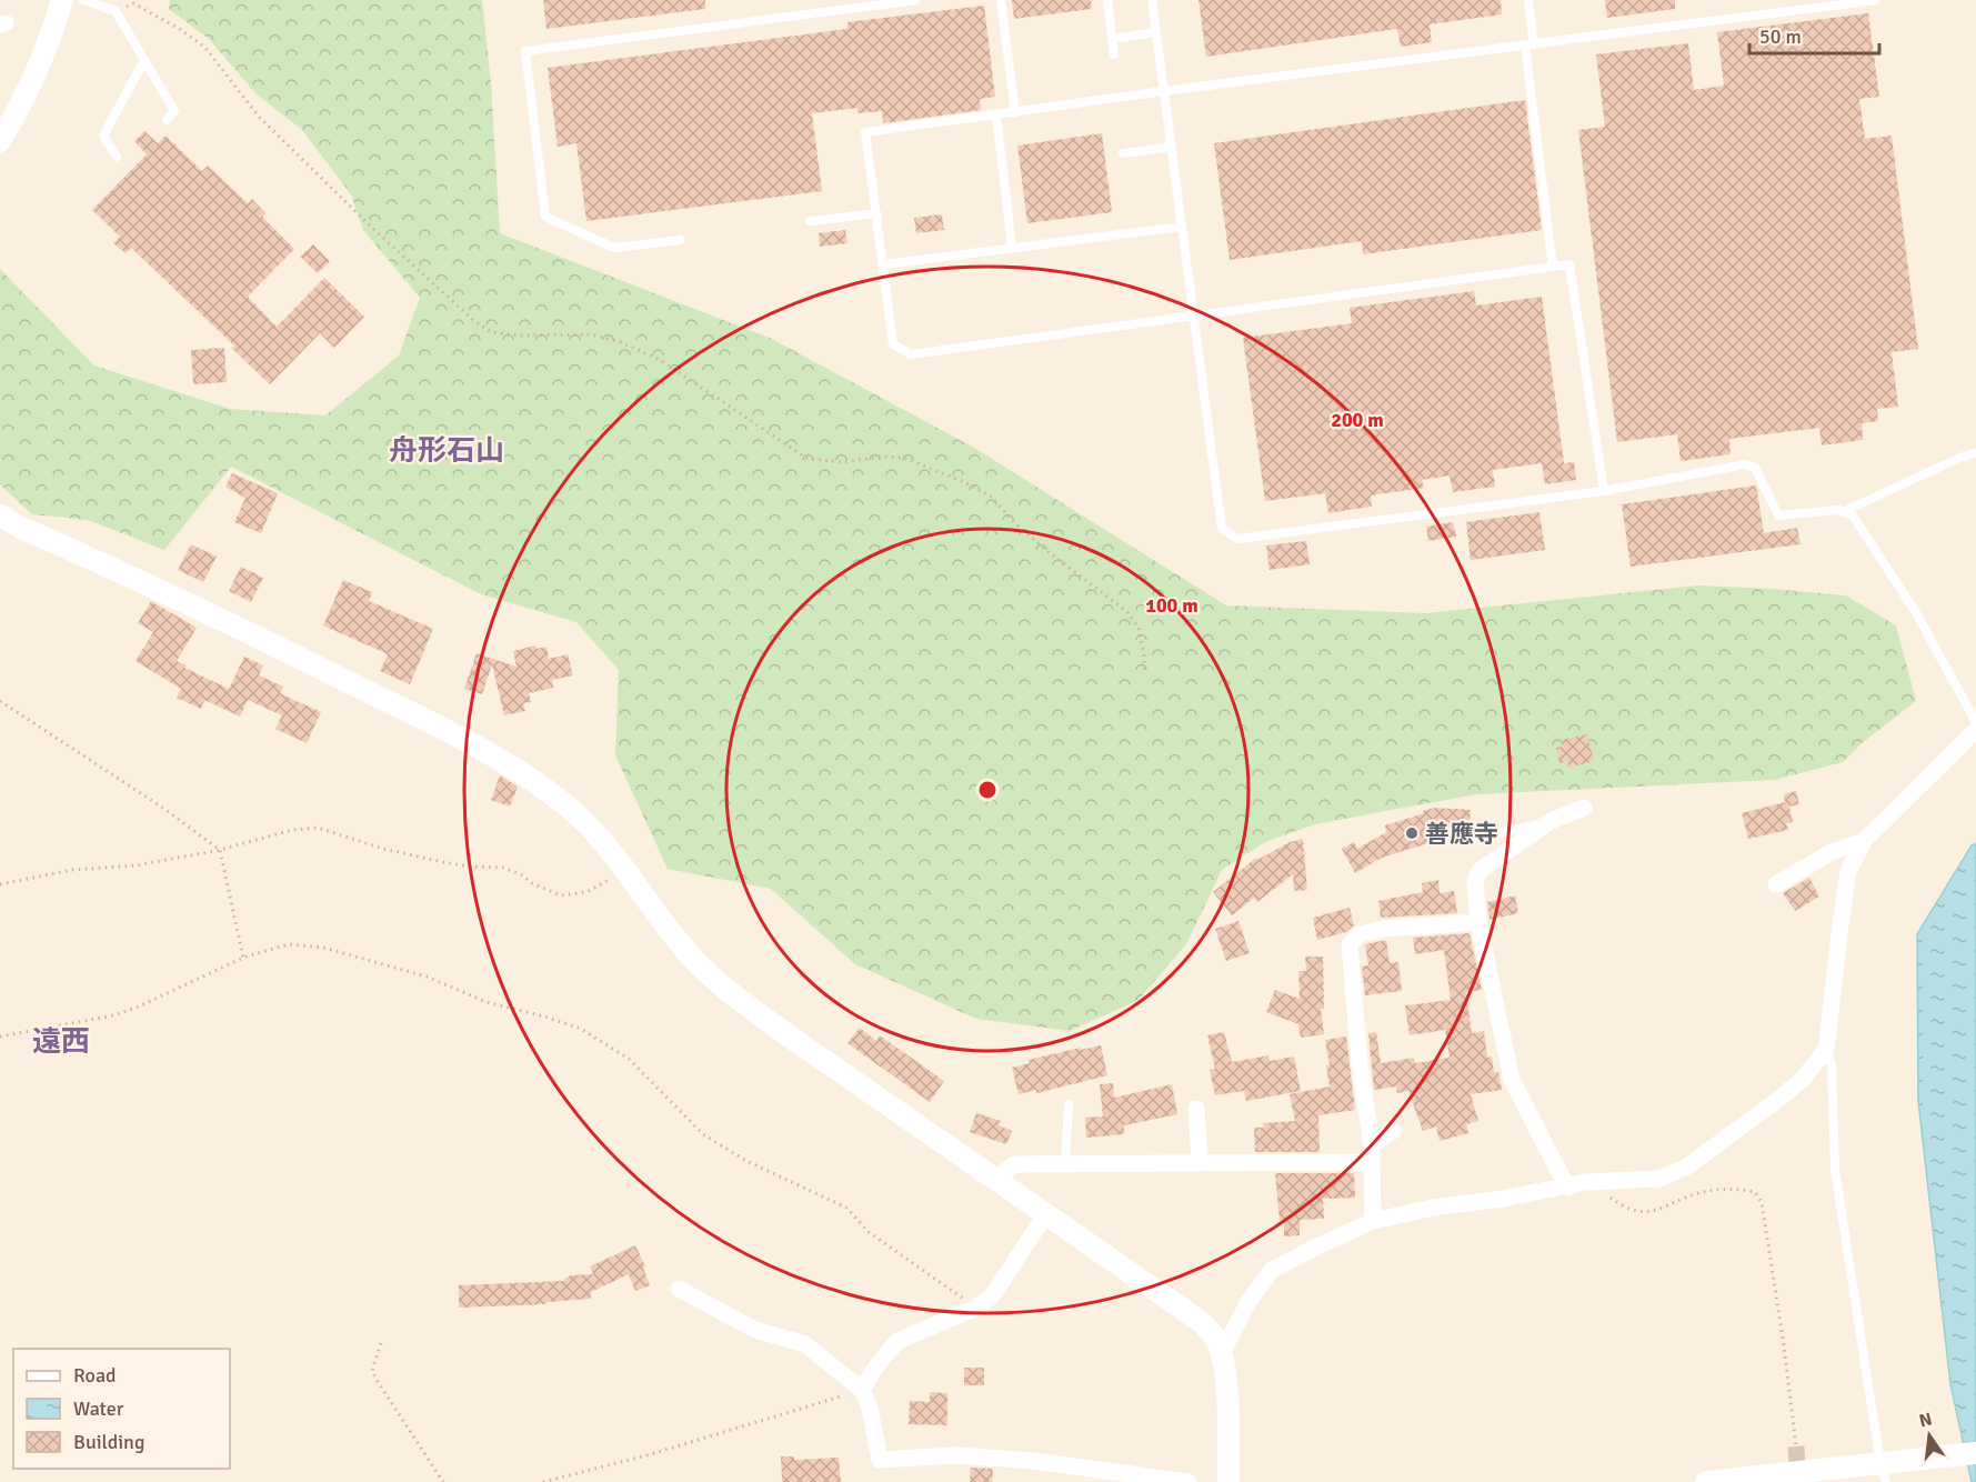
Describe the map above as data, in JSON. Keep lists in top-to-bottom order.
{
  "districts": ["舟形石山", "遠西"],
  "places": ["善應寺"],
  "legend": ["Road", "Water", "Building"],
  "scale_bar": "50 m",
  "north": "top",
  "rings": ["200 m", "100 m"]
}
